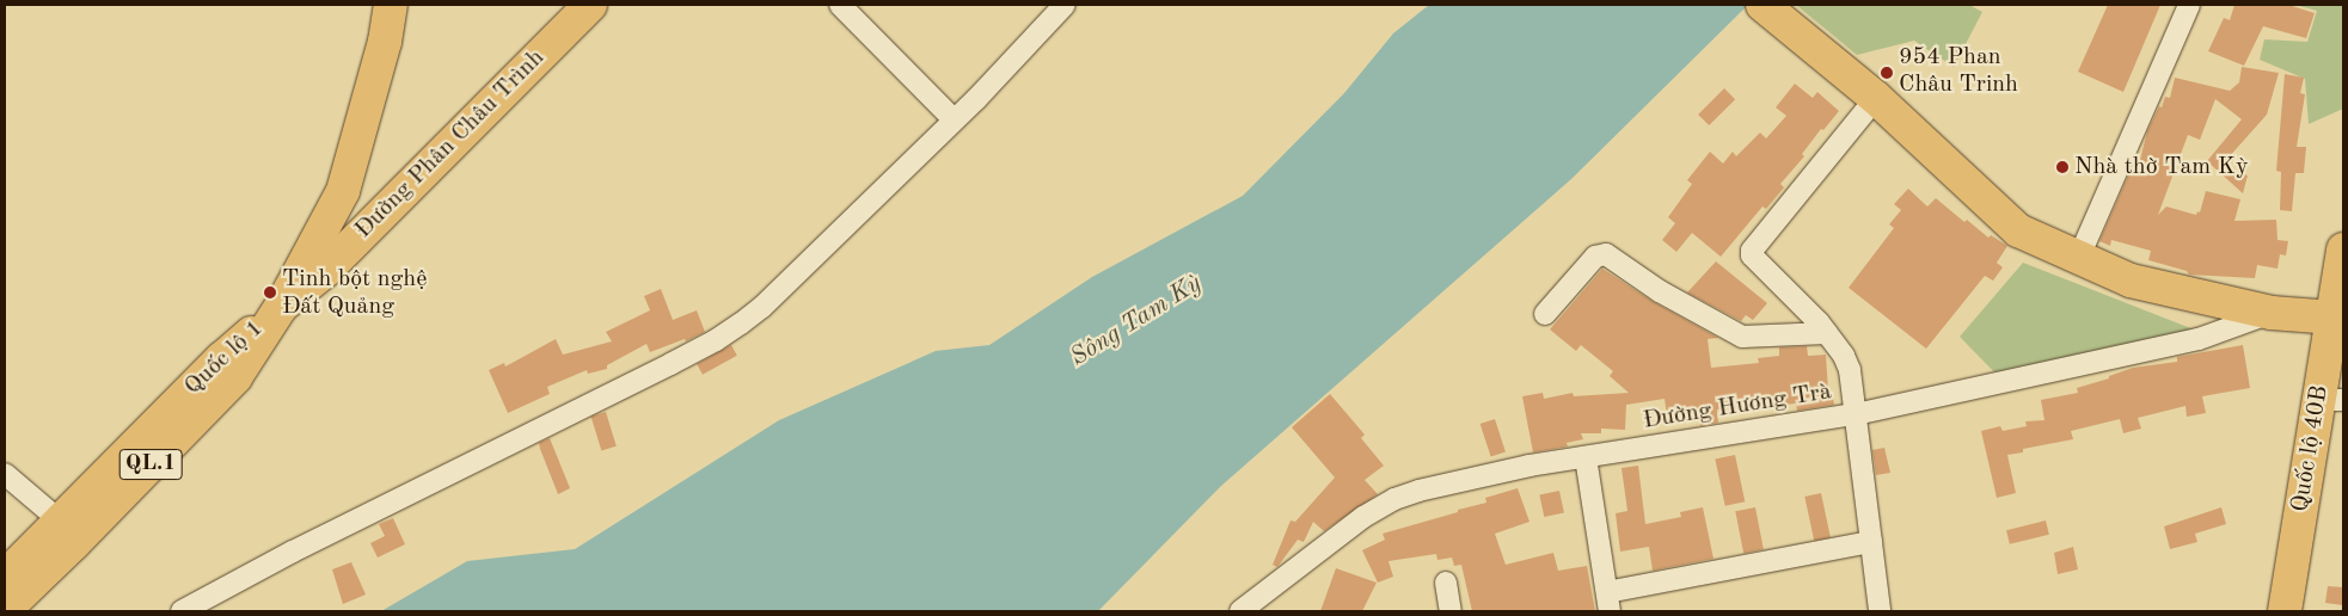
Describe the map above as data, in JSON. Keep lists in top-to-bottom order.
{
  "streets": {
    "main road": [
      "Đường Phân Châu Trình",
      "Quốc lộ 1",
      "Quốc lộ 40B",
      "QL.1"
    ],
    "street": ["Đường Hương Trà"]
  },
  "crossings": [
    ["Đường Phân Châu Trình", "Quốc lộ 1"],
    ["Đường Phân Châu Trình", "QL.1"],
    ["Quốc lộ 1", "QL.1"]
  ],
  "water": ["Sông Tam Kỳ"],
  "places": ["954 Phan Châu Trinh", "Nhà thờ Tam Kỳ", "Tinh bột nghệ Đất Quảng"]
}
